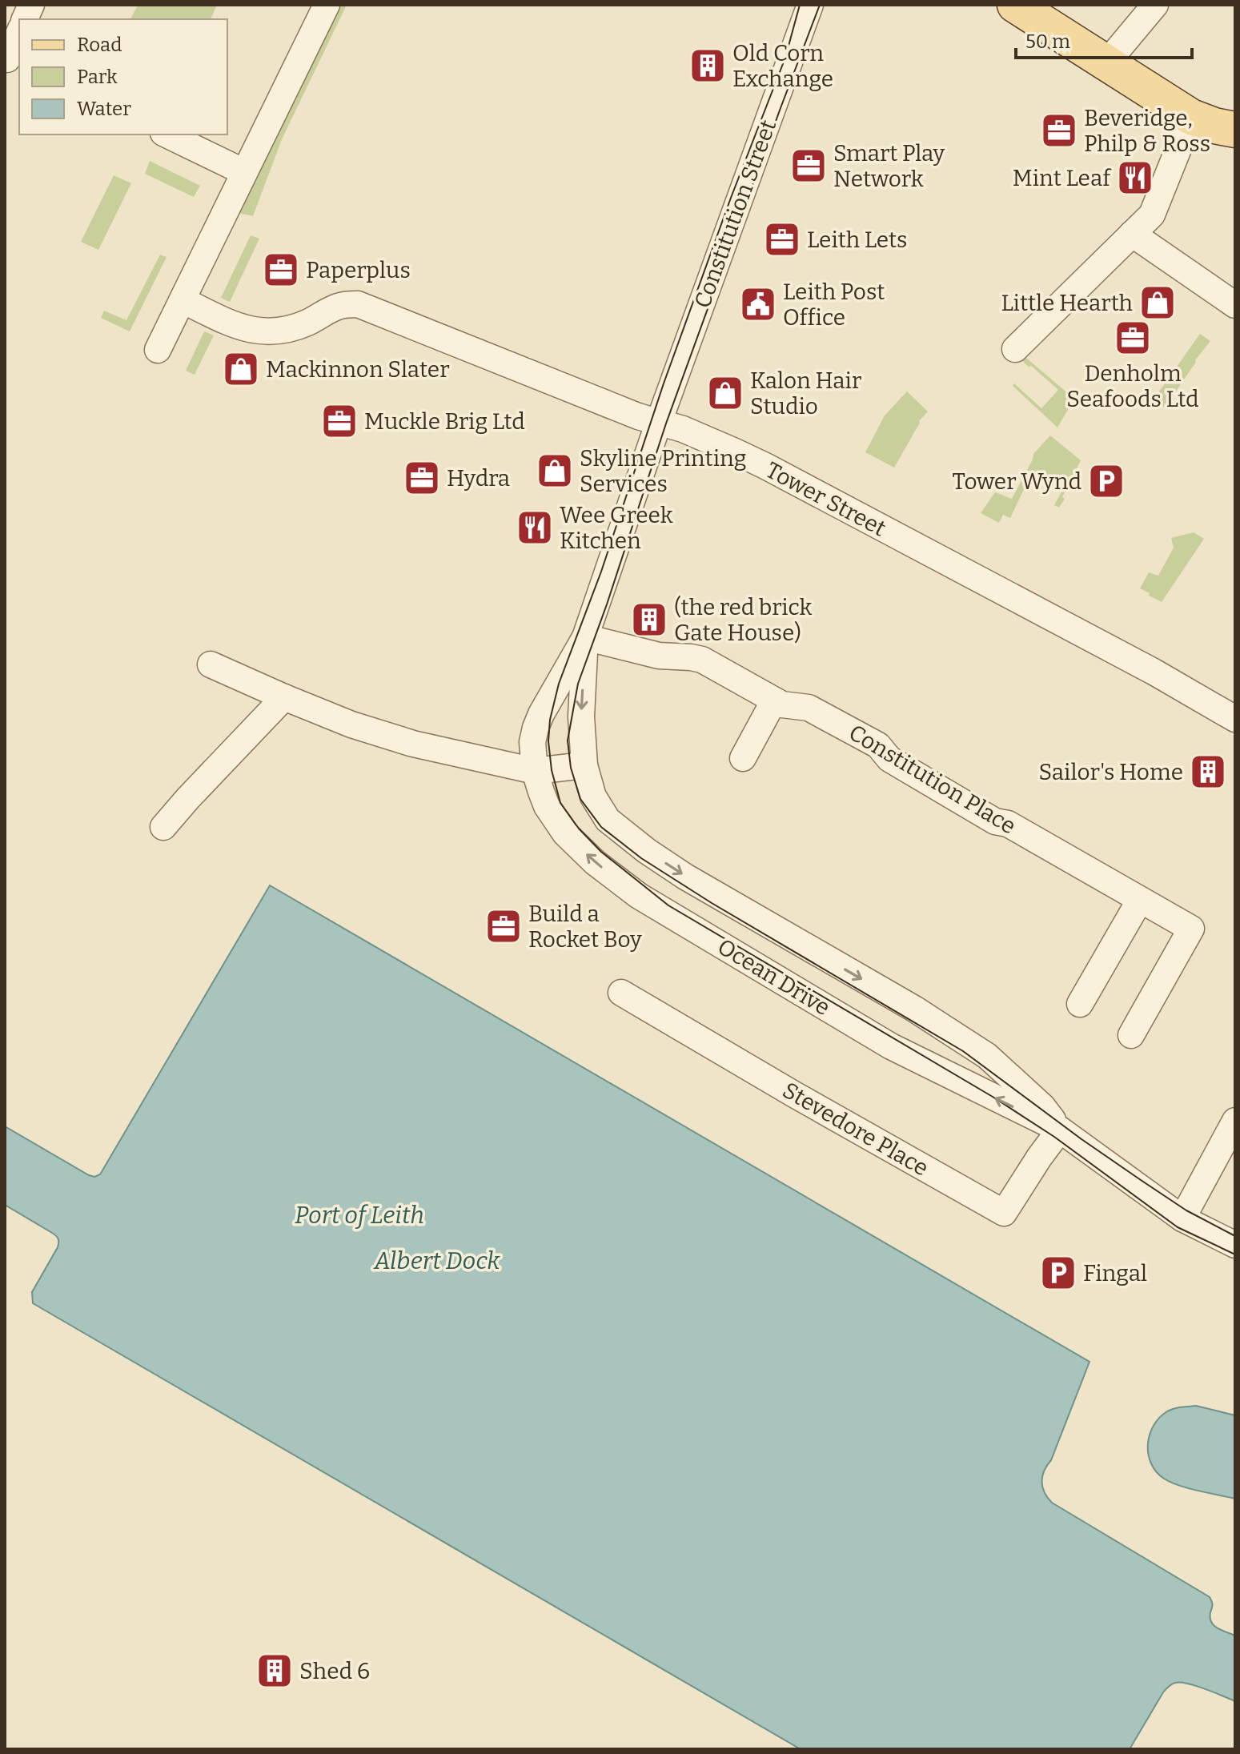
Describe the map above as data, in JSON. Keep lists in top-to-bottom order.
{
  "streets": {
    "street": [
      "Constitution Street",
      "Tower Street",
      "Constitution Place",
      "Ocean Drive",
      "Stevedore Place"
    ]
  },
  "crossings": [
    ["Constitution Street", "Tower Street"],
    ["Constitution Street", "Constitution Place"],
    ["Constitution Street", "Ocean Drive"],
    ["Constitution Place", "Ocean Drive"],
    ["Ocean Drive", "Stevedore Place"]
  ],
  "water": ["Port of Leith", "Albert Dock"],
  "places": {
    "building": [
      "Old Corn Exchange",
      "(the red brick Gate House)",
      "Sailor's Home",
      "Shed 6"
    ],
    "office": [
      "Beveridge, Philp & Ross",
      "Smart Play Network",
      "Leith Lets",
      "Paperplus",
      "Denholm Seafoods Ltd",
      "Muckle Brig Ltd",
      "Hydra",
      "Build a Rocket Boy"
    ],
    "restaurant": ["Mint Leaf", "Wee Greek Kitchen"],
    "shop": [
      "Little Hearth",
      "Mackinnon Slater",
      "Kalon Hair Studio",
      "Skyline Printing Services"
    ],
    "public building": ["Leith Post Office"],
    "parking": ["Tower Wynd", "Fingal"]
  },
  "legend": ["Road", "Park", "Water"],
  "scale_bar": "50 m"
}
